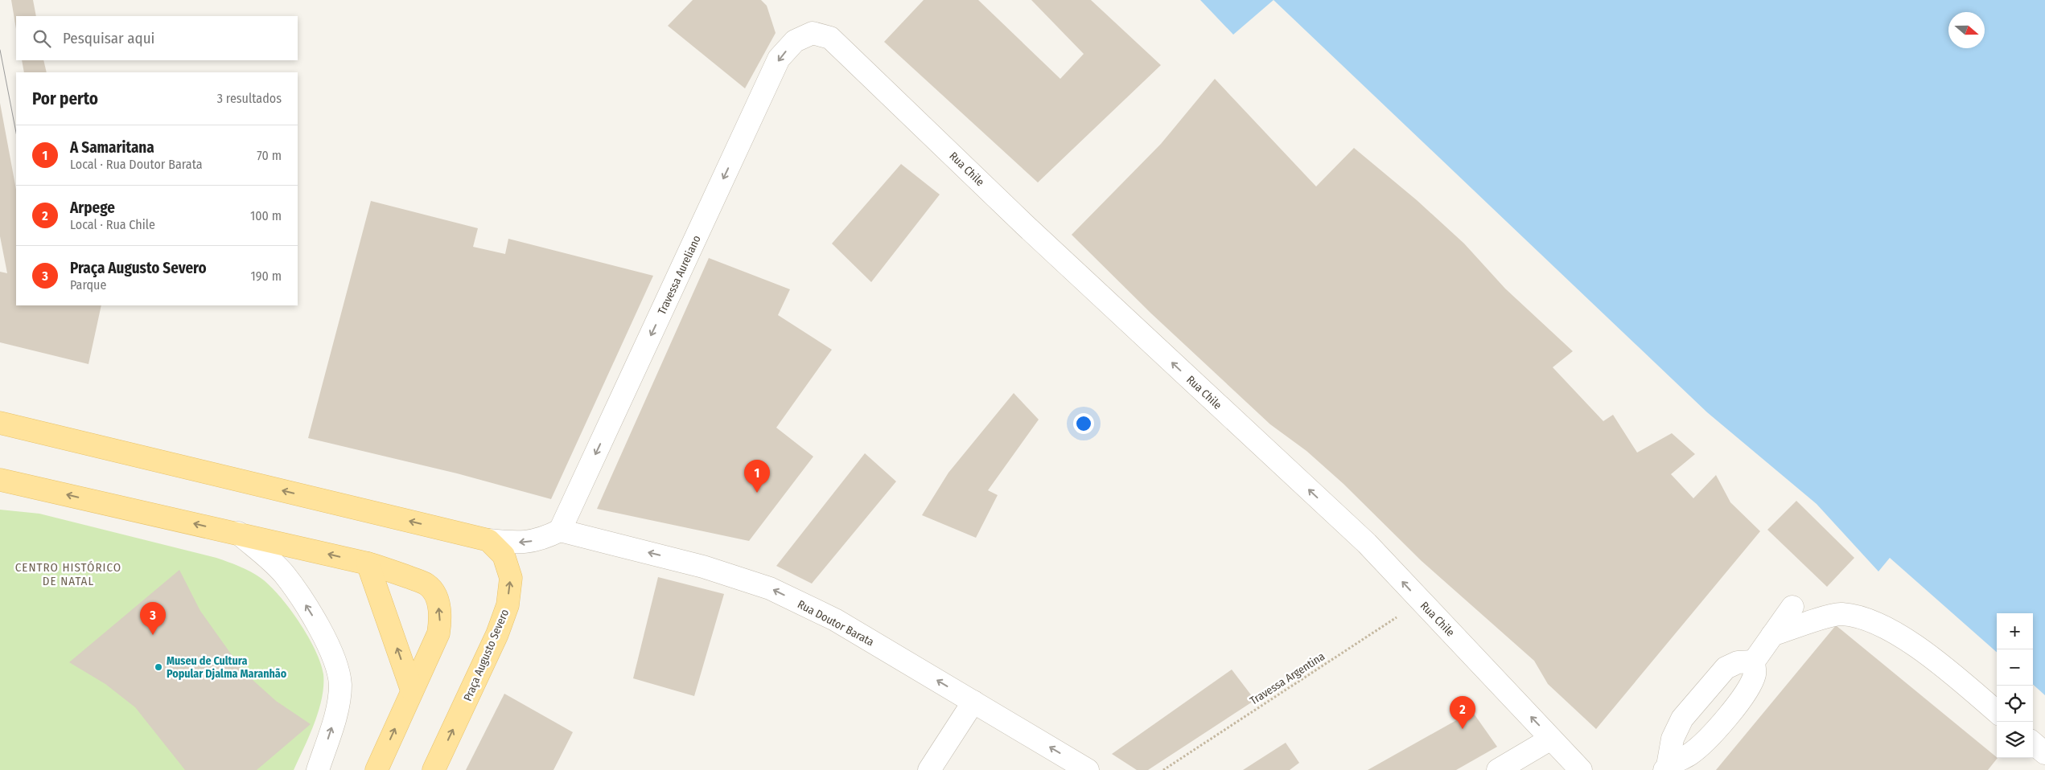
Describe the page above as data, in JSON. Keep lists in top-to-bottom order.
{
  "streets": {
    "main road": ["Praça Augusto Severo"],
    "street": ["Rua Chile", "Travessa Aureliano", "Rua Doutor Barata"],
    "path": ["Travessa Argentina"]
  },
  "crossings": [
    ["Rua Chile", "Travessa Aureliano"],
    ["Rua Chile", "Travessa Argentina"],
    ["Travessa Aureliano", "Rua Doutor Barata"]
  ],
  "one_way": [
    "Rua Chile",
    "Travessa Aureliano",
    "Rua Doutor Barata",
    "Praça Augusto Severo"
  ],
  "districts": ["CENTRO HISTÓRICO DE NATAL"],
  "places": ["Museu de Cultura Popular Djalma Maranhão"],
  "north": "right",
  "page": {
    "search": "Pesquisar aqui",
    "heading": ["Por perto", "3 resultados"],
    "list": [
      {
        "mark": "1",
        "name": "A Samaritana",
        "note": "Local · Rua Doutor Barata",
        "value": "70 m"
      },
      {
        "mark": "2",
        "name": "Arpege",
        "note": "Local · Rua Chile",
        "value": "100 m"
      },
      {
        "mark": "3",
        "name": "Praça Augusto Severo",
        "note": "Parque",
        "value": "190 m"
      }
    ],
    "pins": ["1", "3", "2"],
    "map_buttons": ["+", "−"]
  }
}
